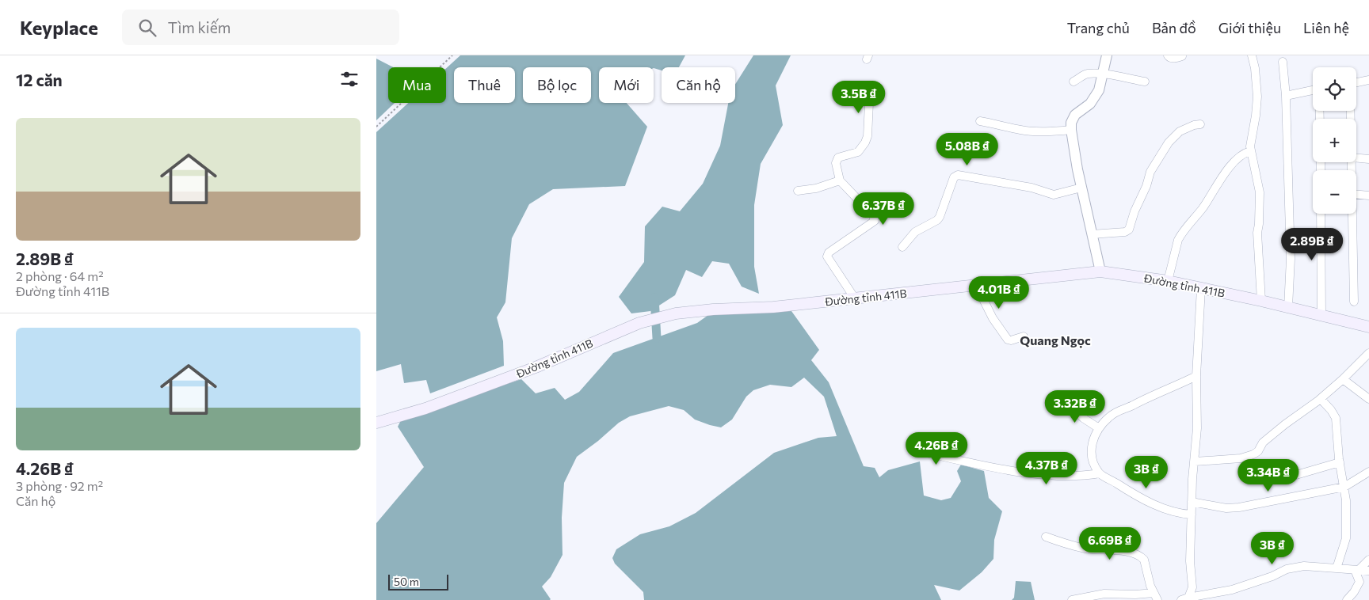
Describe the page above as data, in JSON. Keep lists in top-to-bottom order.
{
  "streets": {
    "main road": ["Đường tỉnh 411B"]
  },
  "districts": ["Quang Ngọc"],
  "scale_bar": "50 m",
  "page": {
    "header": "Keyplace",
    "search": "Tìm kiếm",
    "nav": [
      "Trang chủ",
      "Bản đồ",
      "Giới thiệu",
      "Liên hệ"
    ],
    "heading": "12 căn",
    "map_buttons": ["+", "−"],
    "chip": [
      "Mua",
      "Thuê",
      "Bộ lọc",
      "Mới",
      "Căn hộ"
    ],
    "price": [
      "3.5B ₫",
      "5.08B ₫",
      "6.37B ₫",
      "2.89B ₫",
      "4.01B ₫",
      "3.32B ₫",
      "4.26B ₫",
      "4.37B ₫",
      "3B ₫",
      "3.34B ₫",
      "6.69B ₫",
      "3B ₫"
    ],
    "list": [
      {
        "name": "2.89B ₫",
        "note": "2 phòng · 64 m² · Đường tỉnh 411B"
      },
      {
        "name": "4.26B ₫",
        "note": "3 phòng · 92 m² · Căn hộ"
      }
    ],
    "scale": "50 m"
  }
}
